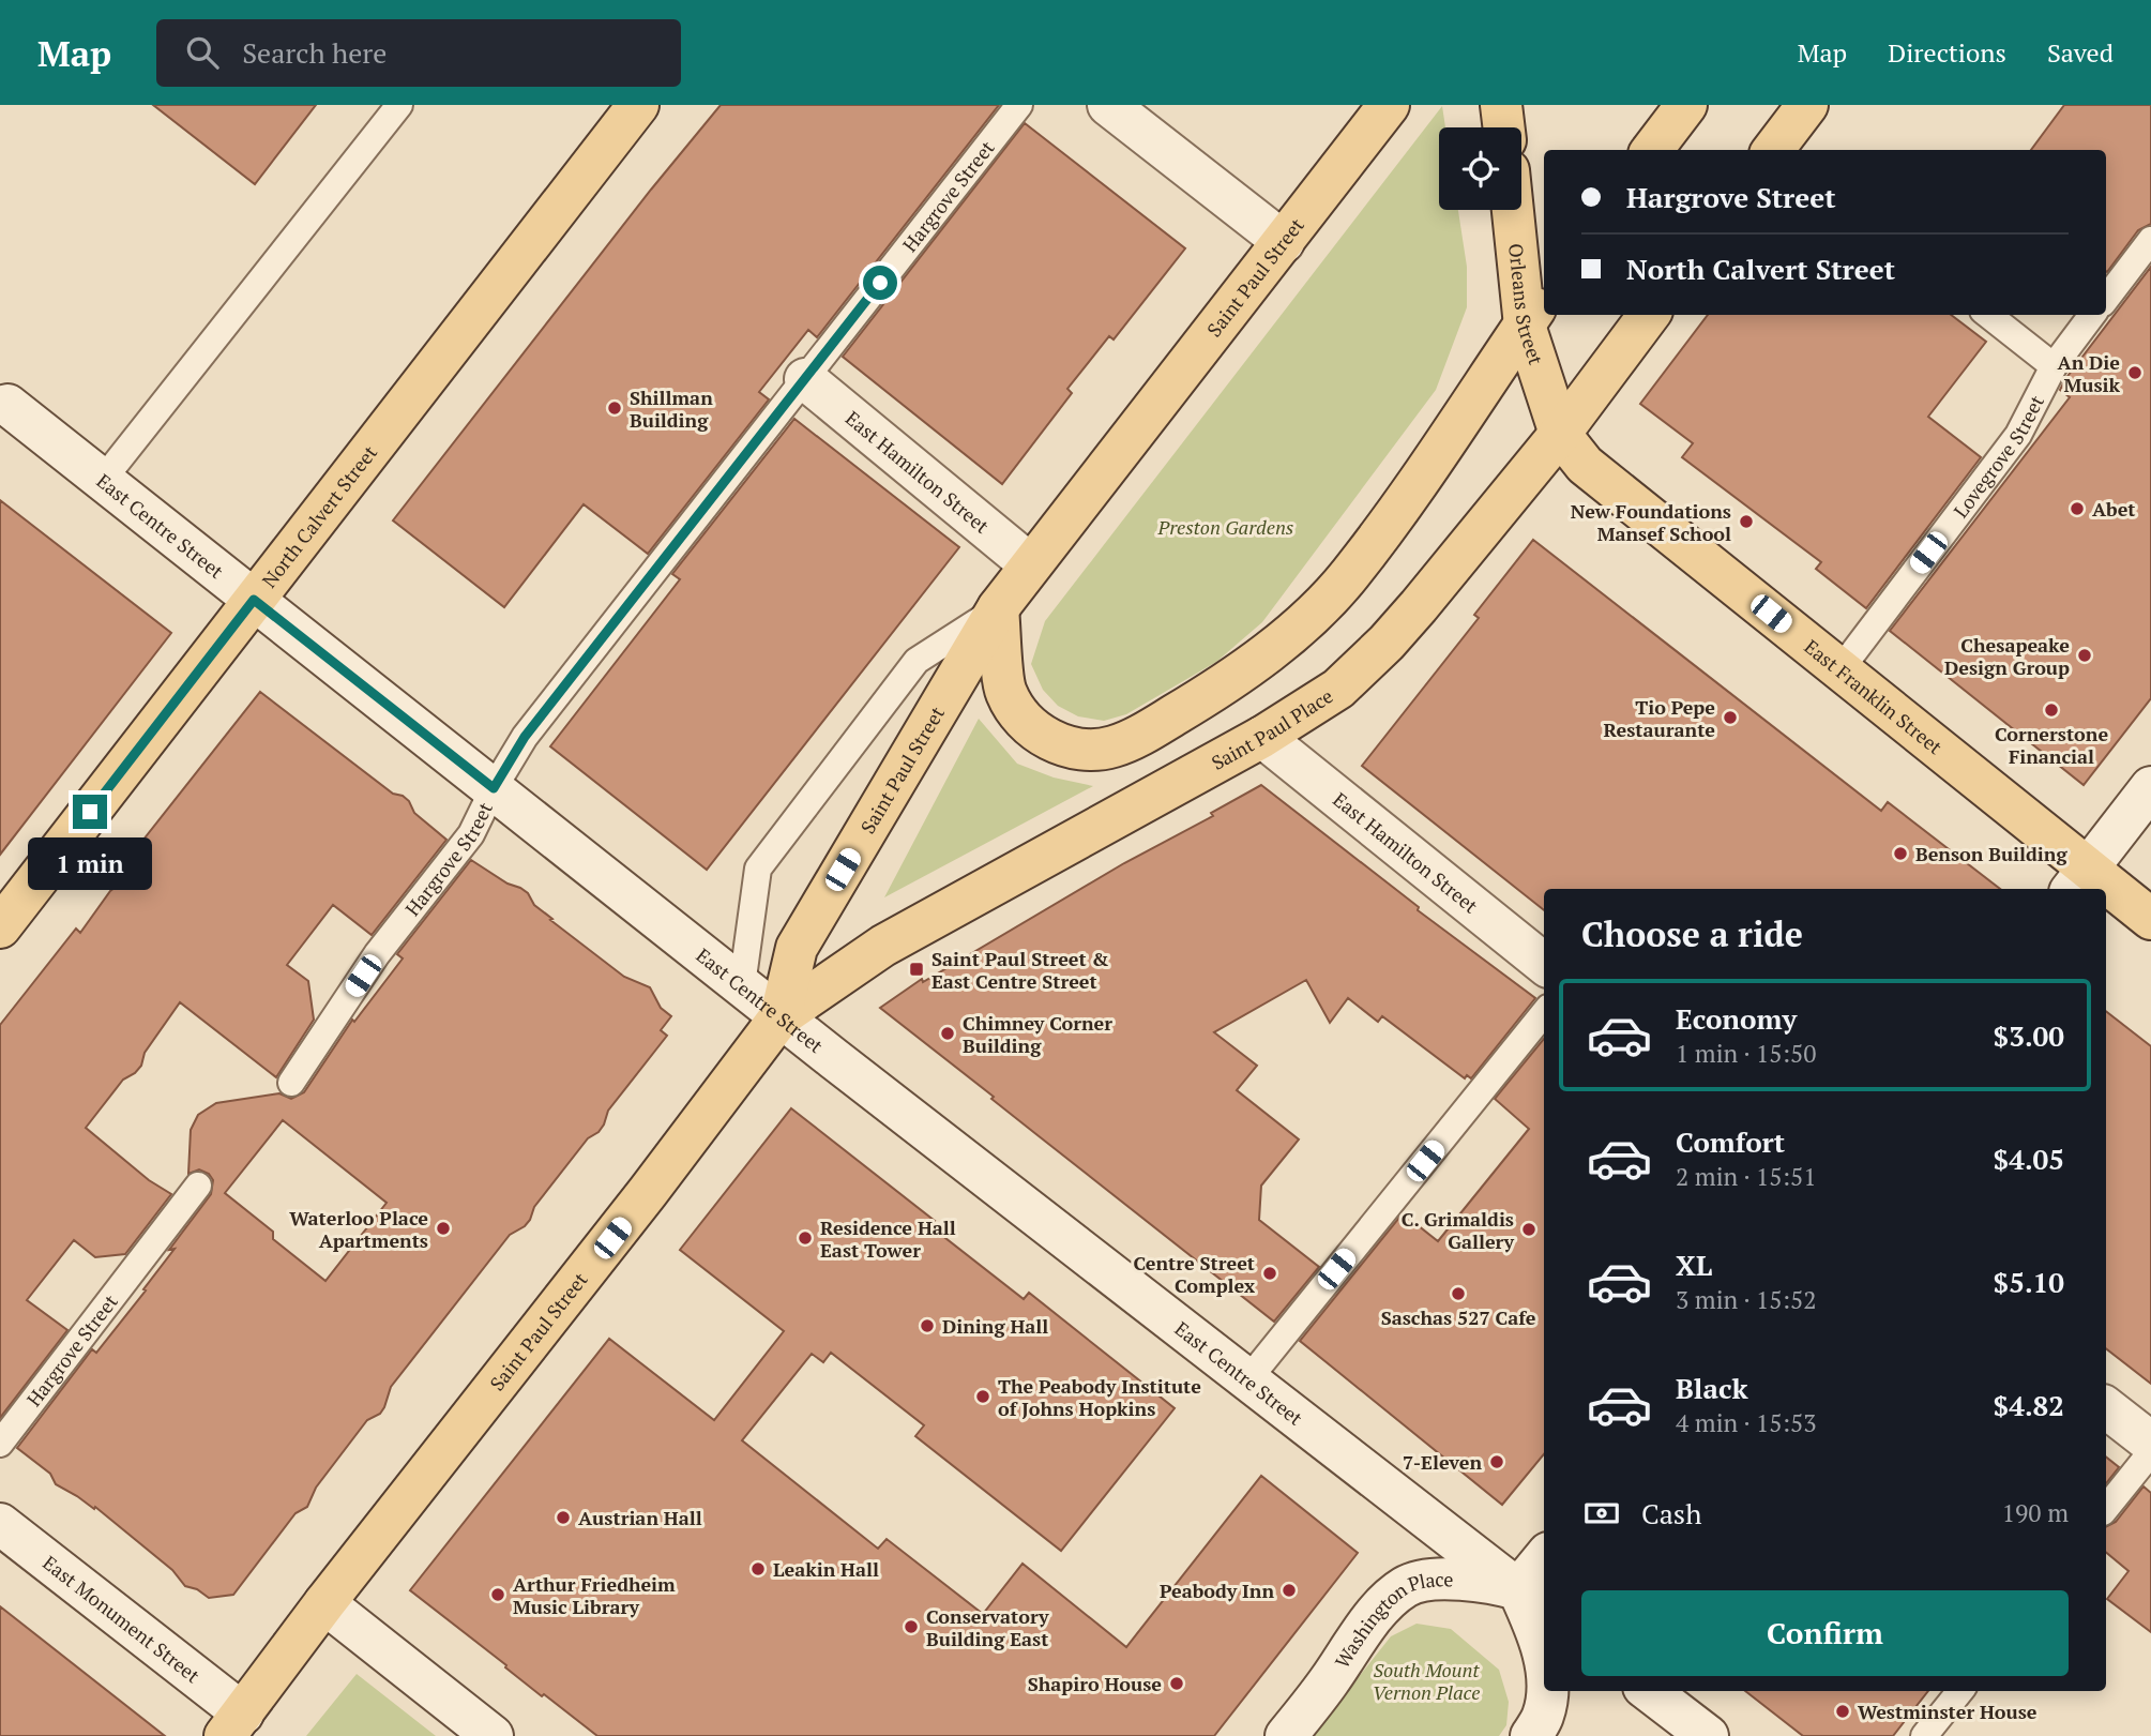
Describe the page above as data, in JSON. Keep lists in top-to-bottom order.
{
  "streets": {
    "main road": [
      "Saint Paul Street",
      "Orleans Street",
      "East Hamilton Street",
      "North Calvert Street",
      "East Centre Street",
      "East Franklin Street",
      "Saint Paul Place",
      "East Monument Street",
      "Washington Place"
    ],
    "lane": ["Hargrove Street", "Lovegrove Street"]
  },
  "crossings": [
    ["Hargrove Street", "East Hamilton Street"],
    ["Hargrove Street", "East Centre Street"],
    ["Saint Paul Street", "East Hamilton Street"],
    ["Saint Paul Street", "East Centre Street"],
    ["Saint Paul Street", "Saint Paul Place"],
    ["Saint Paul Street", "East Monument Street"],
    ["Orleans Street", "East Franklin Street"],
    ["Orleans Street", "Saint Paul Place"],
    ["Lovegrove Street", "East Franklin Street"],
    ["East Hamilton Street", "Saint Paul Place"],
    ["North Calvert Street", "East Centre Street"],
    ["East Centre Street", "Saint Paul Place"],
    ["East Centre Street", "Washington Place"],
    ["East Franklin Street", "Saint Paul Place"]
  ],
  "parks": ["Preston Gardens", "South Mount Vernon Place"],
  "places": {
    "other": [
      "An Die Musik",
      "Shillman Building",
      "Abet",
      "New Foundations Mansef School",
      "Chesapeake Design Group",
      "Cornerstone Financial",
      "Tio Pepe Restaurante",
      "Benson Building",
      "Chimney Corner Building",
      "Waterloo Place Apartments",
      "C. Grimaldis Gallery",
      "Residence Hall East Tower",
      "Centre Street Complex",
      "Saschas 527 Cafe",
      "Dining Hall",
      "The Peabody Institute of Johns Hopkins",
      "7-Eleven",
      "Austrian Hall",
      "Leakin Hall",
      "Peabody Inn",
      "Arthur Friedheim Music Library",
      "Conservatory Building East",
      "Shapiro House",
      "Westminster House"
    ],
    "transit": ["Saint Paul Street & East Centre Street"]
  },
  "page": {
    "header": "Map",
    "search": "Search here",
    "nav": ["Map", "Directions", "Saved"],
    "banner": ["Hargrove Street", "North Calvert Street"],
    "bubble": "1 min",
    "heading": "Choose a ride",
    "list": [
      {
        "name": "Economy",
        "note": "1 min · 15:50",
        "value": "$3.00"
      },
      {
        "name": "Comfort",
        "note": "2 min · 15:51",
        "value": "$4.05"
      },
      {
        "name": "XL",
        "note": "3 min · 15:52",
        "value": "$5.10"
      },
      {
        "name": "Black",
        "note": "4 min · 15:53",
        "value": "$4.82"
      }
    ],
    "pay": ["Cash", "190 m"],
    "buttons": "Confirm"
  }
}
